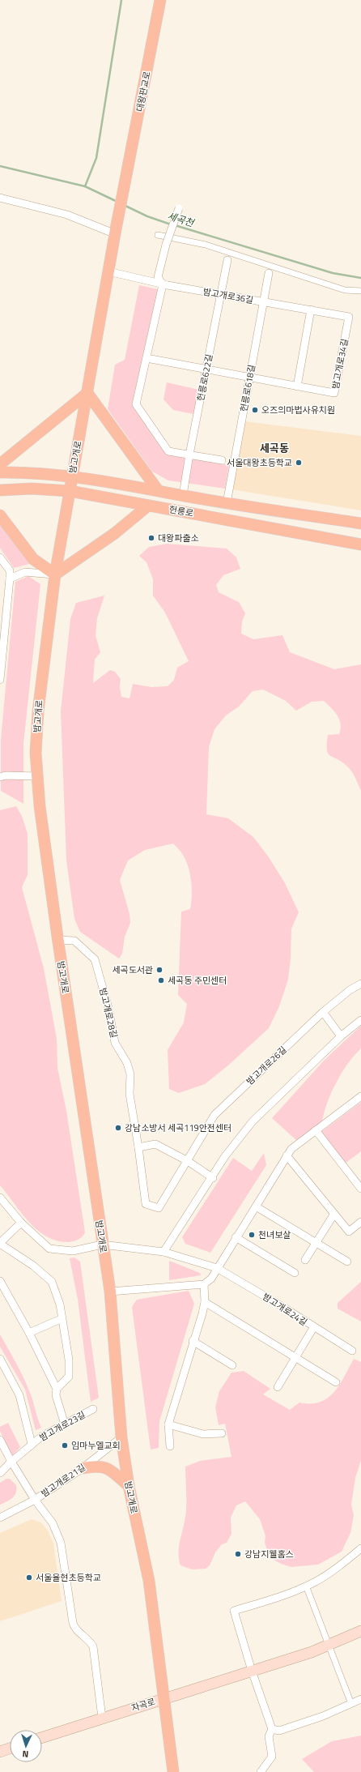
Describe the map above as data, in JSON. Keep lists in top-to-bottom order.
{
  "streets": {
    "main road": [
      "대왕판교로",
      "밤고개로",
      "헌릉로",
      "자곡로"
    ],
    "street": [
      "밤고개로36길",
      "밤고개로34길",
      "헌릉로622길",
      "헌릉로618길",
      "밤고개로28길",
      "밤고개로26길",
      "밤고개로24길",
      "밤고개로23길",
      "밤고개로21길"
    ]
  },
  "crossings": [
    ["대왕판교로", "밤고개로"],
    ["밤고개로36길", "밤고개로34길"],
    ["밤고개로36길", "헌릉로622길"],
    ["밤고개로36길", "헌릉로618길"],
    ["밤고개로36길", "밤고개로"],
    ["밤고개로34길", "헌릉로622길"],
    ["밤고개로34길", "헌릉로618길"],
    ["헌릉로622길", "헌릉로"],
    ["헌릉로618길", "헌릉로"],
    ["밤고개로", "헌릉로"],
    ["밤고개로", "밤고개로28길"],
    ["밤고개로", "밤고개로21길"],
    ["밤고개로", "자곡로"],
    ["밤고개로28길", "밤고개로26길"]
  ],
  "districts": ["세곡동"],
  "water": ["세곡천"],
  "places": [
    "오즈의마법사유치원",
    "서울대왕초등학교",
    "대왕파출소",
    "세곡도서관",
    "세곡동 주민센터",
    "강남소방서 세곡119안전센터",
    "천녀보살",
    "임마누엘교회",
    "강남지웰홈스",
    "서울율현초등학교"
  ],
  "north": "bottom"
}
